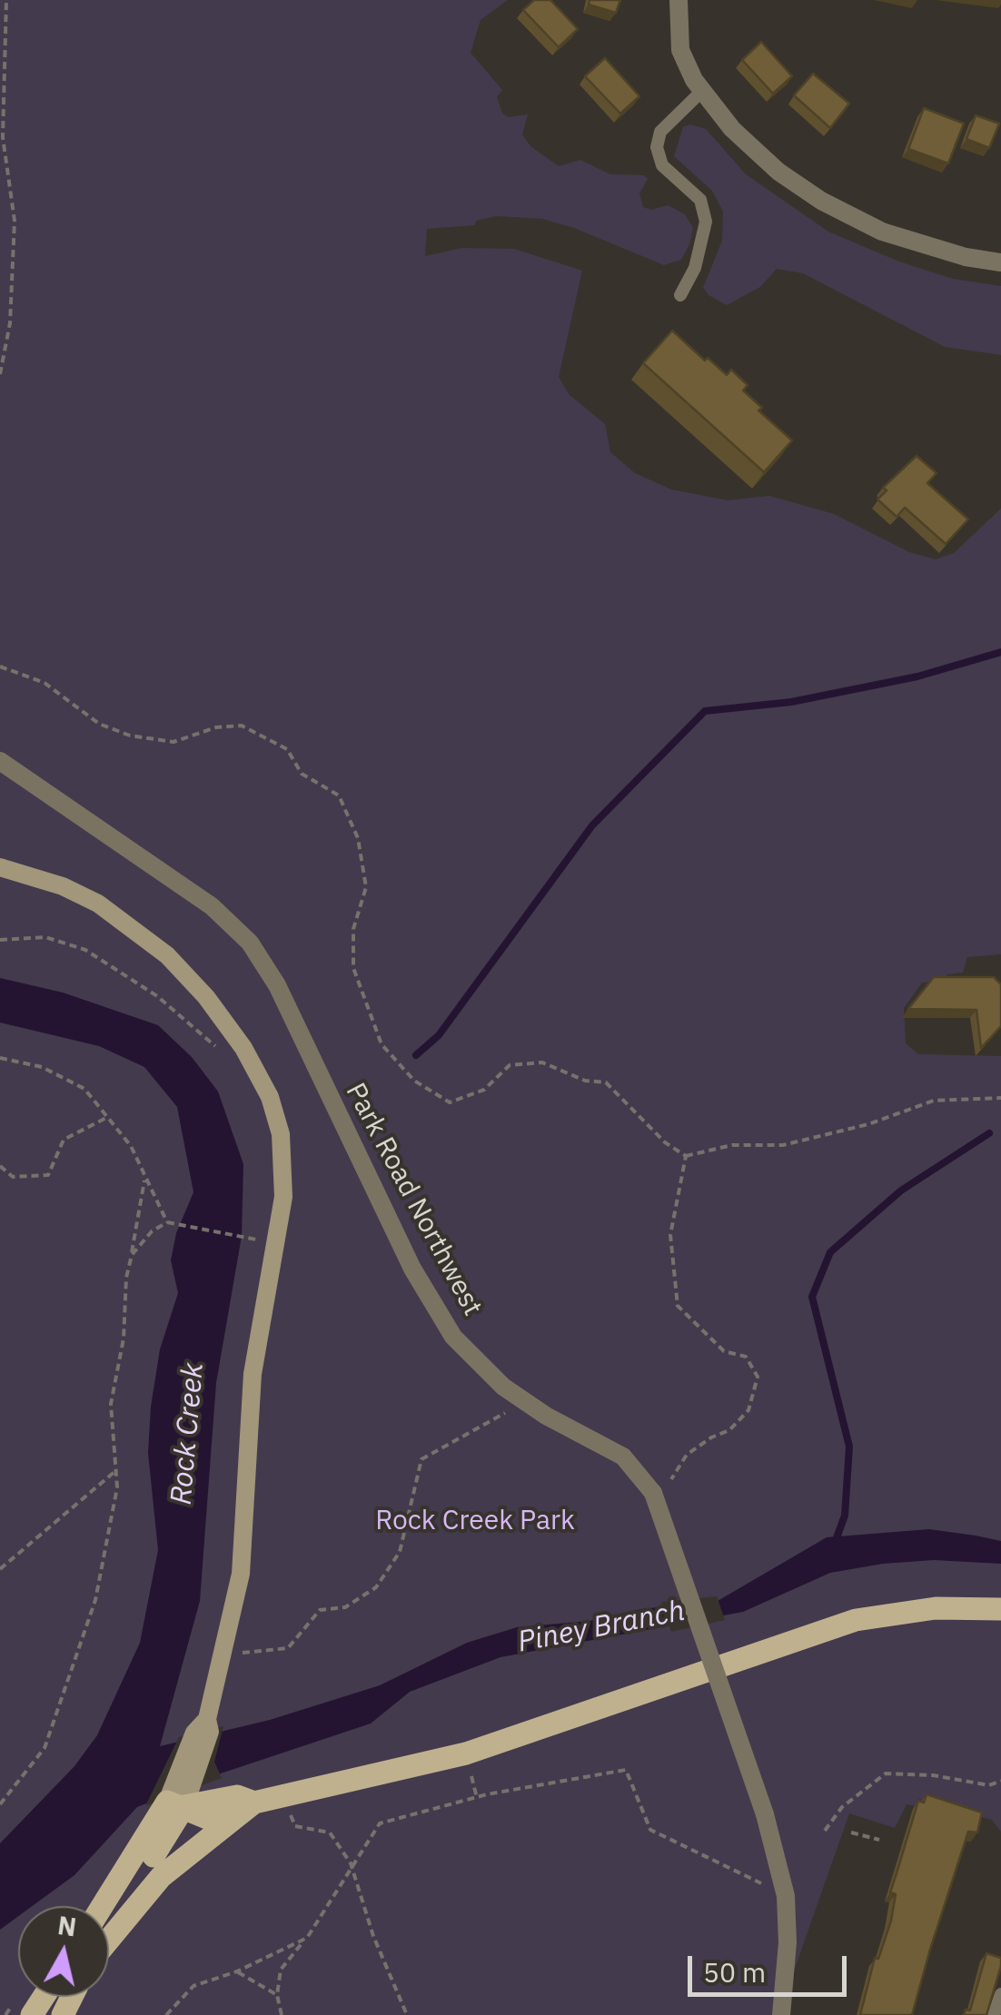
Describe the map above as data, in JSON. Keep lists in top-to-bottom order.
{
  "streets": {
    "street": ["Park Road Northwest"]
  },
  "water": ["Rock Creek", "Piney Branch"],
  "parks": ["Rock Creek Park"],
  "scale_bar": "50 m",
  "north": "top"
}
